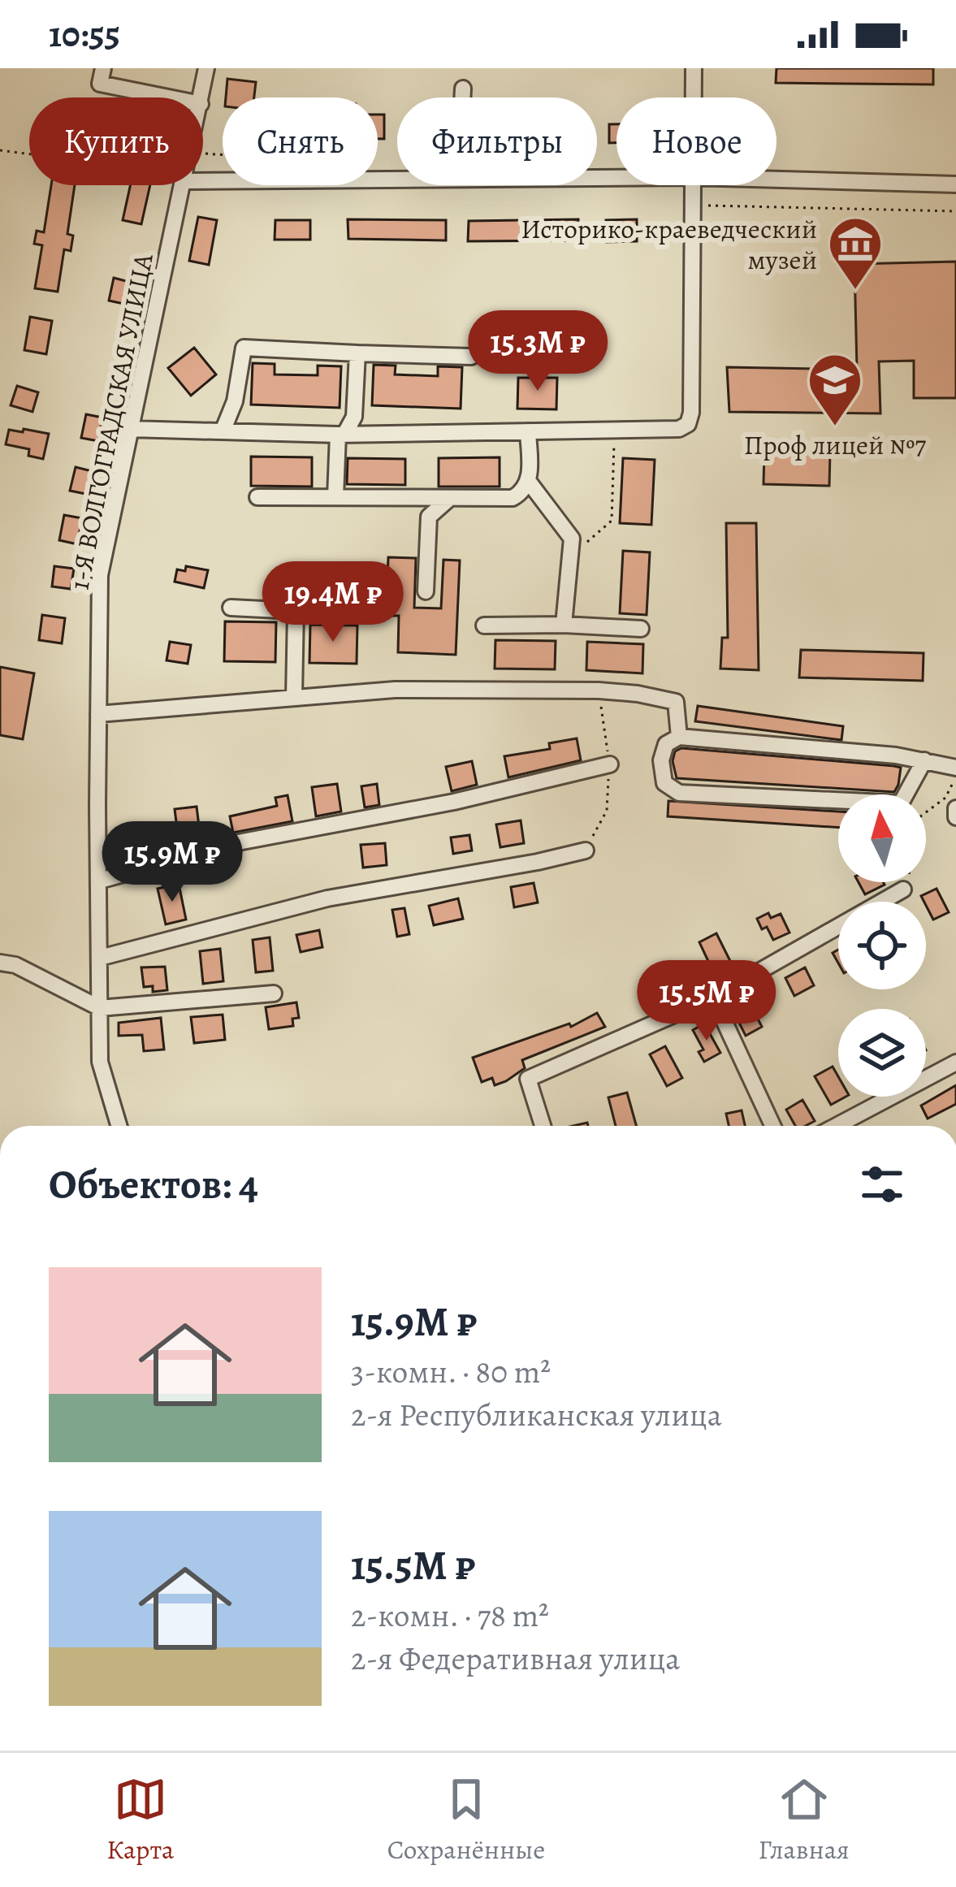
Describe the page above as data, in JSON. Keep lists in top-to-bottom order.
{
  "streets": {
    "street": ["1-Я ВОЛГОГРАДСКАЯ УЛИЦА"]
  },
  "places": {
    "museum": ["Историко-краеведческий музей"],
    "school or university": ["Проф лицей №7"]
  },
  "north": "top",
  "page": {
    "status": "10:55",
    "chip": [
      "Купить",
      "Снять",
      "Фильтры",
      "Новое"
    ],
    "price": [
      "15.3M ₽",
      "19.4M ₽",
      "15.9M ₽",
      "15.5M ₽"
    ],
    "heading": "Объектов: 4",
    "list": [
      {
        "name": "15.9M ₽",
        "note": "3-комн. · 80 m² · 2-я Республиканская улица"
      },
      {
        "name": "15.5M ₽",
        "note": "2-комн. · 78 m² · 2-я Федеративная улица"
      }
    ],
    "tabs": ["Карта", "Сохранённые", "Главная"]
  }
}
